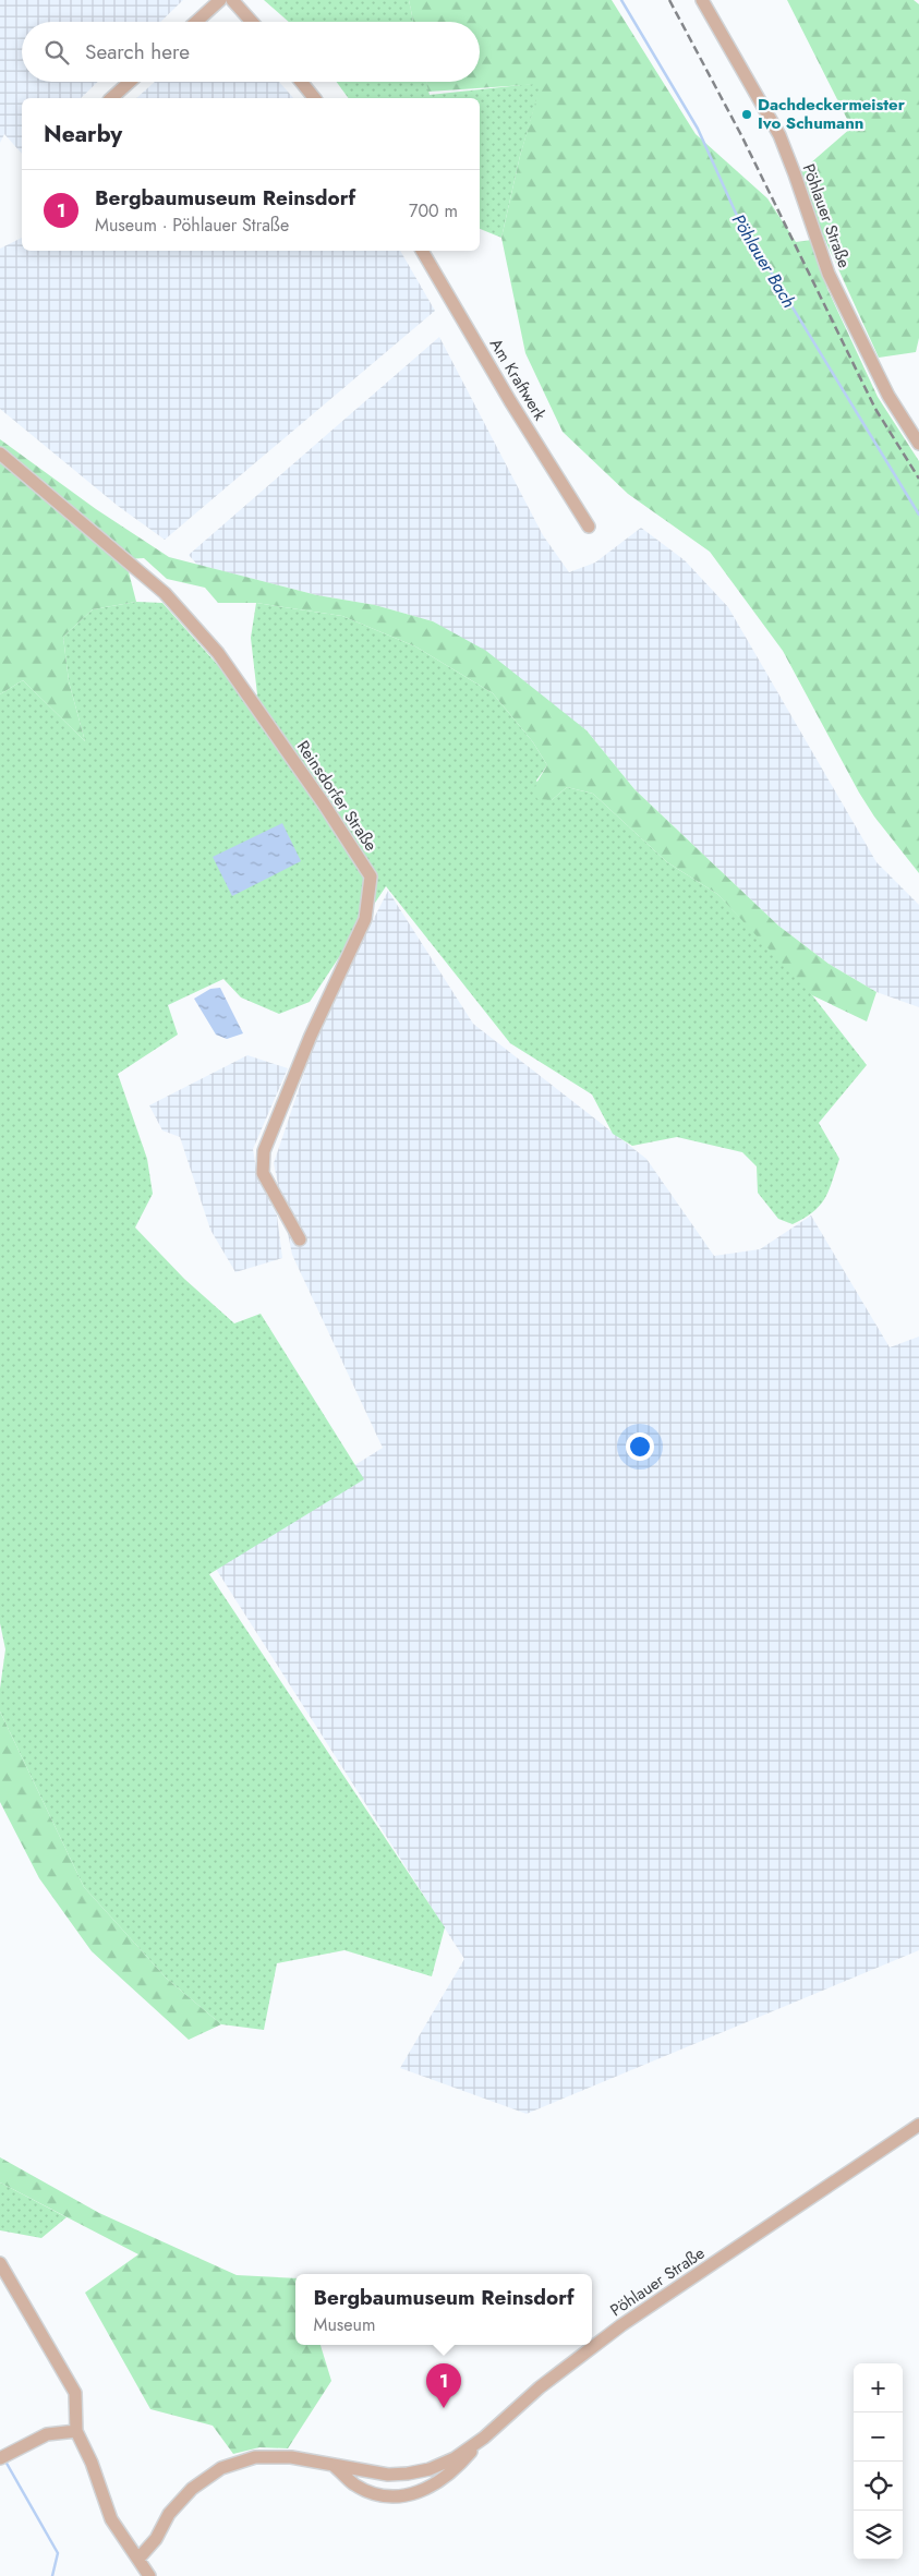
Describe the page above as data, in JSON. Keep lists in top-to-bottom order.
{
  "streets": {
    "street": ["Pöhlauer Straße", "Am Kraftwerk", "Reinsdorfer Straße"]
  },
  "water": ["Pöhlauer Bach"],
  "places": ["Dachdeckermeister Ivo Schumann"],
  "page": {
    "search": "Search here",
    "heading": "Nearby",
    "list": [
      {
        "mark": "1",
        "name": "Bergbaumuseum Reinsdorf",
        "note": "Museum · Pöhlauer Straße",
        "value": "700 m"
      }
    ],
    "popup": ["Bergbaumuseum Reinsdorf", "Museum"],
    "map_buttons": ["+", "−"],
    "pins": "1"
  }
}
